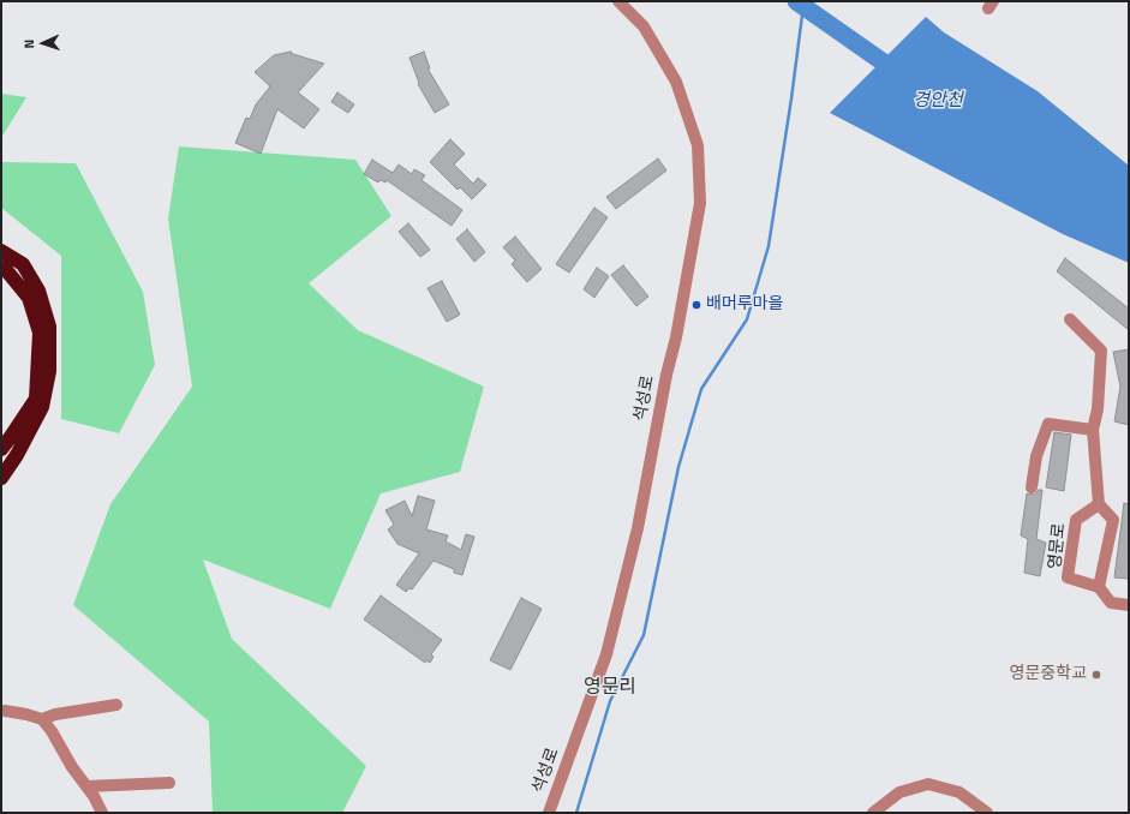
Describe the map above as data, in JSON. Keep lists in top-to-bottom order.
{
  "streets": {
    "street": ["석성로", "영문로"]
  },
  "districts": ["영문리"],
  "water": ["경안천"],
  "places": ["배머루마을", "영문중학교"],
  "north": "left"
}
